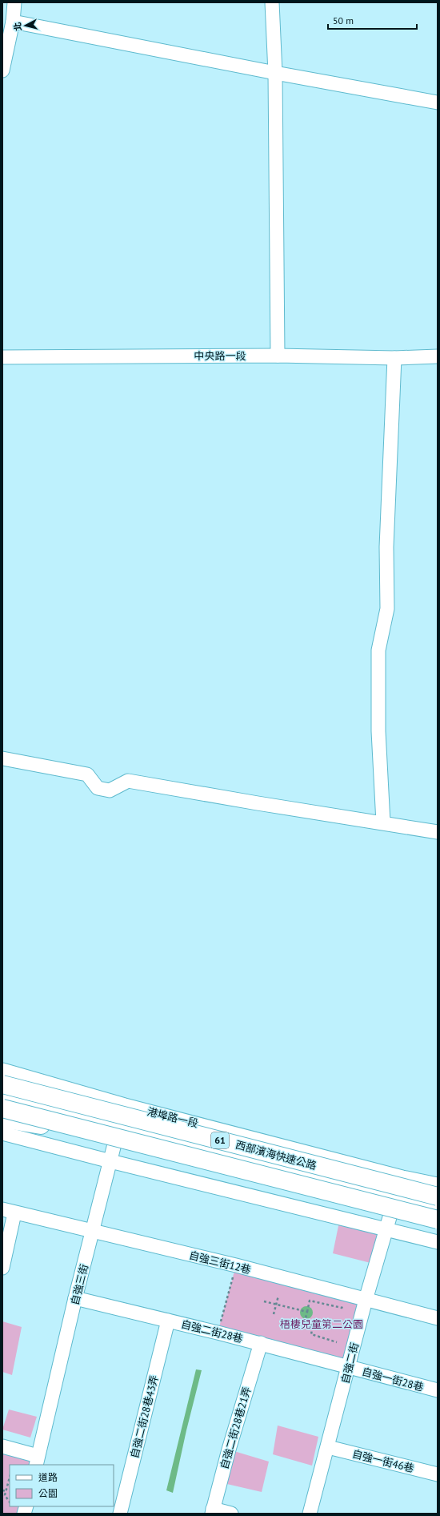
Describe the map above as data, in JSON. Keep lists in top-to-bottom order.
{
  "streets": {
    "highway": ["61", "西部濱海快速公路"],
    "street": [
      "中央路一段",
      "港埠路一段",
      "自強三街12巷",
      "自強三街",
      "自強二街28巷",
      "自強二街",
      "自強一街28巷",
      "自強二街28巷43弄",
      "自強二街28巷21弄",
      "自強一街46巷"
    ]
  },
  "crossings": [
    ["港埠路一段", "61"],
    ["港埠路一段", "西部濱海快速公路"],
    ["港埠路一段", "自強三街"],
    ["港埠路一段", "自強二街"],
    ["61", "西部濱海快速公路"],
    ["自強三街12巷", "自強三街"],
    ["自強三街12巷", "自強二街"],
    ["自強三街", "自強二街28巷"],
    ["自強二街28巷", "自強二街"],
    ["自強二街28巷", "自強一街28巷"],
    ["自強二街28巷", "自強二街28巷43弄"],
    ["自強二街28巷", "自強二街28巷21弄"],
    ["自強二街", "自強一街28巷"],
    ["自強二街", "自強一街46巷"]
  ],
  "parks": ["梧棲兒童第二公園"],
  "legend": ["道路", "公園"],
  "scale_bar": "50 m",
  "north": "left"
}
